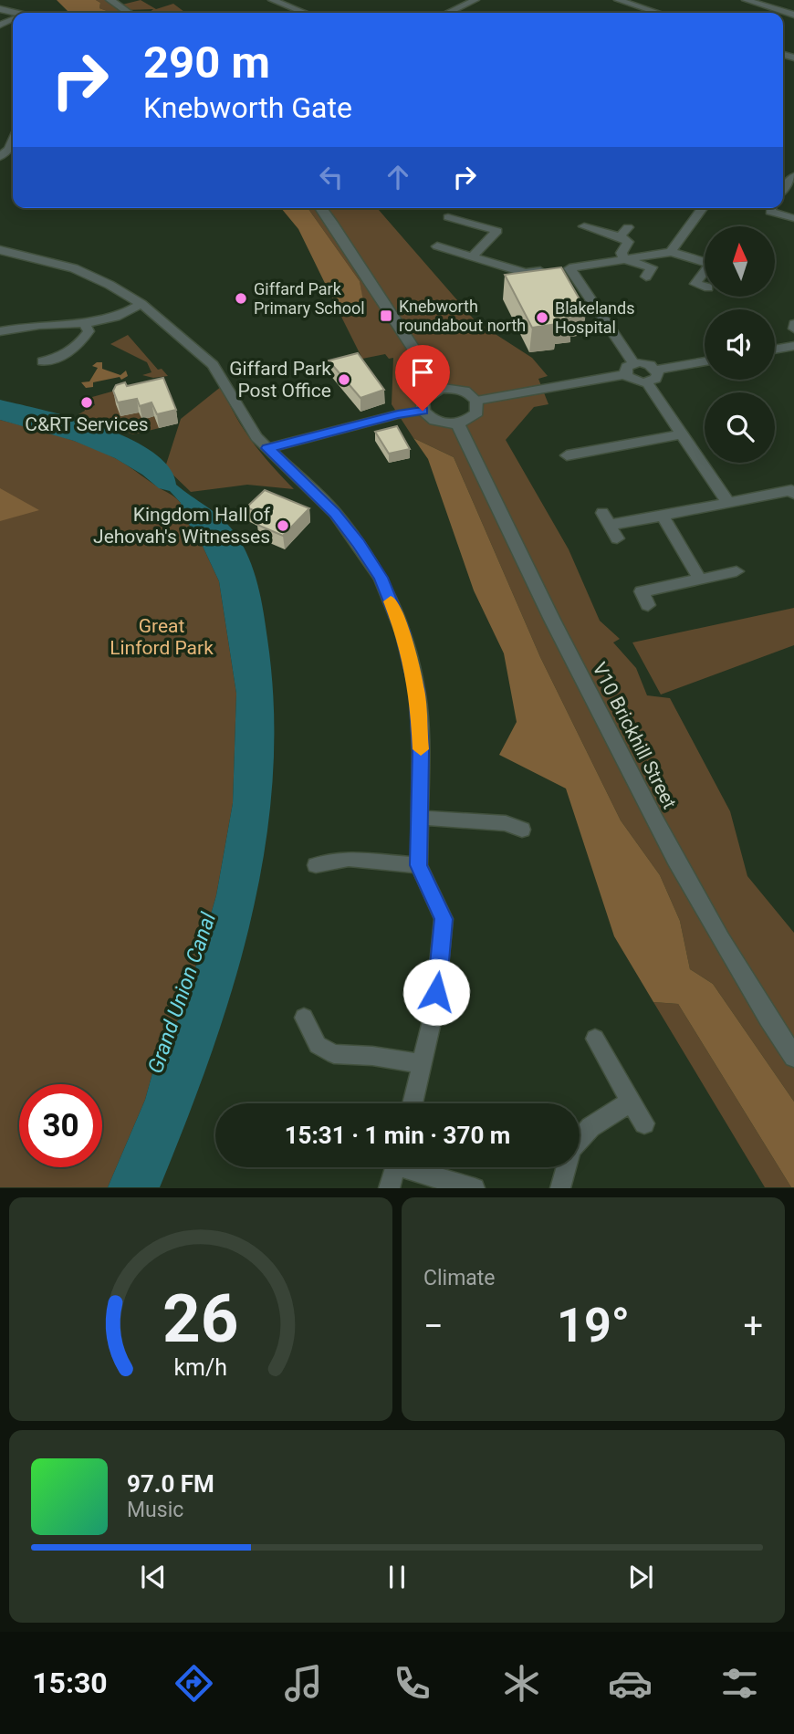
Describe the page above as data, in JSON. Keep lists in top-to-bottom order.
{
  "streets": {
    "street": ["V10 Brickhill Street"]
  },
  "water": ["Grand Union Canal"],
  "parks": ["Great Linford Park"],
  "places": {
    "other": [
      "Giffard Park Primary School",
      "Blakelands Hospital",
      "Giffard Park Post Office",
      "C&RT Services",
      "Kingdom Hall of Jehovah's Witnesses"
    ],
    "transit": ["Knebworth roundabout north"]
  },
  "north": "top",
  "page": {
    "turn": ["290 m", "Knebworth Gate"],
    "limit": "30",
    "trip": "15:31 · 1 min · 370 m",
    "tile": "Climate",
    "heat": ["−", "19°", "+"],
    "song": ["97.0 FM", "Music"],
    "tabs": "15:30",
    "gauge": ["26", "km/h"]
  }
}
